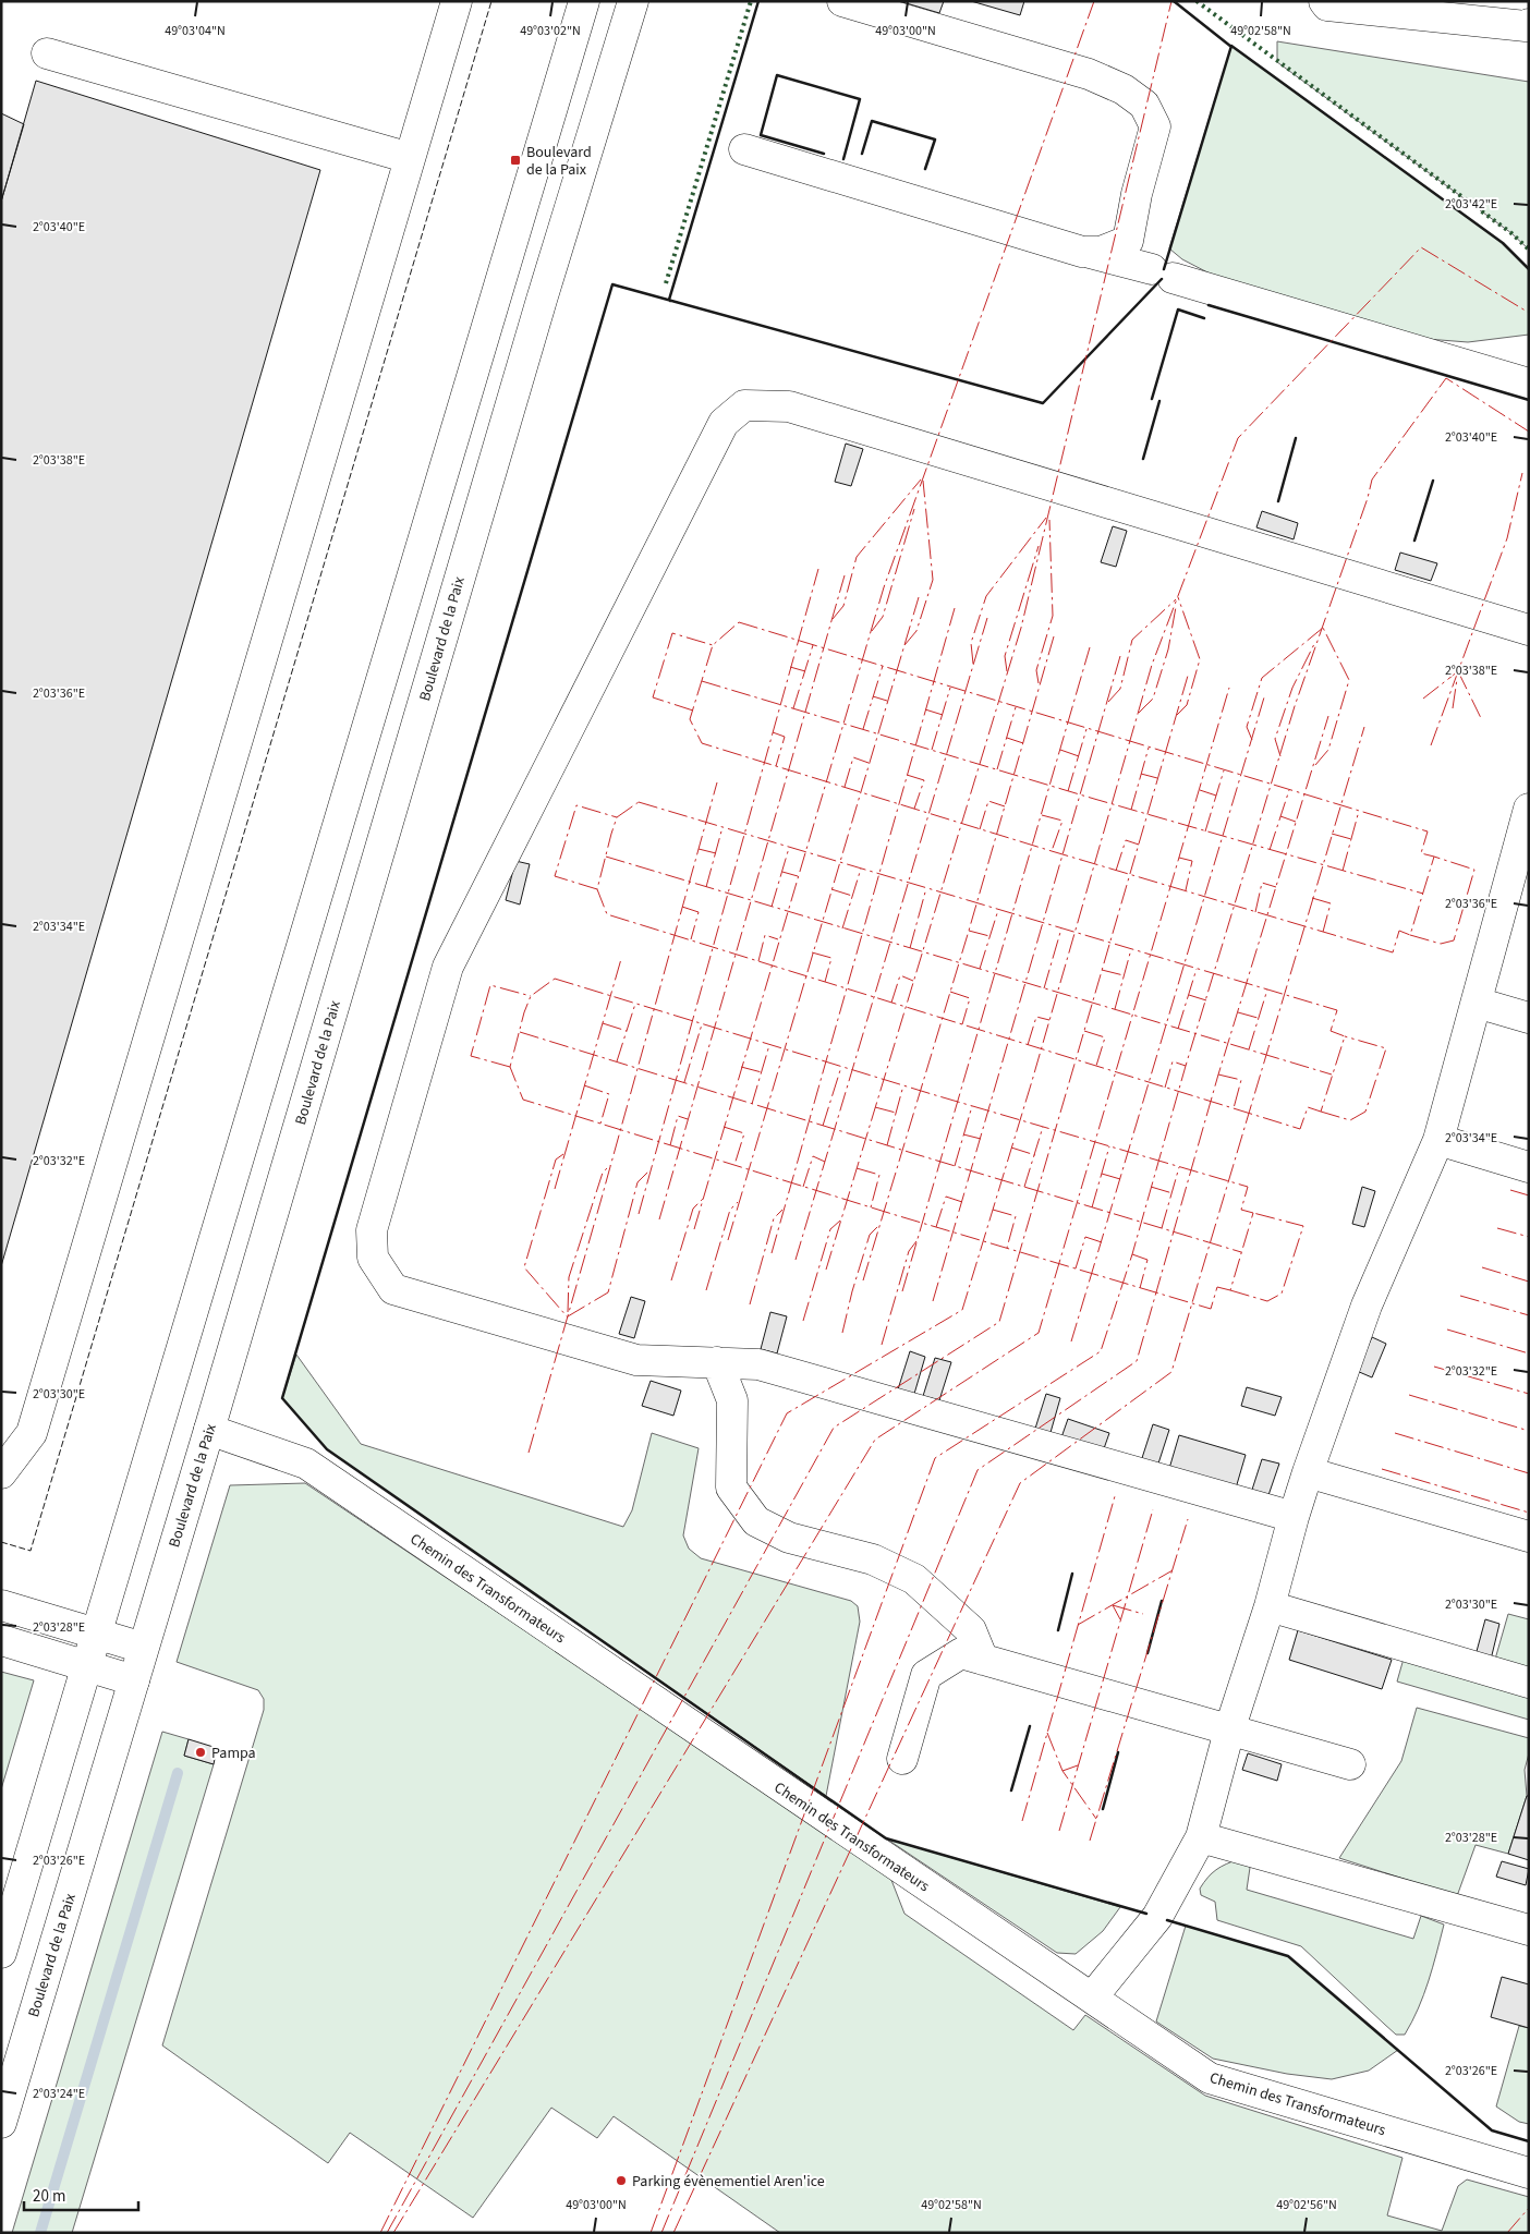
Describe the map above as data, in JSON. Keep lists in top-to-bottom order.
{
  "streets": {
    "main road": ["Boulevard de la Paix", "Chemin des Transformateurs"]
  },
  "crossings": [
    ["Boulevard de la Paix", "Chemin des Transformateurs"]
  ],
  "places": {
    "transit": ["Boulevard de la Paix"],
    "other": ["Pampa", "Parking évènementiel Aren'ice"]
  },
  "scale_bar": "20 m",
  "coordinates": [
    "49°03'04\"N",
    "49°03'02\"N",
    "49°03'00\"N",
    "49°02'58\"N",
    "2°03'42\"E",
    "2°03'40\"E",
    "2°03'38\"E",
    "2°03'36\"E",
    "2°03'34\"E",
    "2°03'32\"E",
    "2°03'30\"E",
    "2°03'28\"E",
    "2°03'26\"E",
    "2°03'24\"E",
    "49°02'56\"N"
  ]
}
